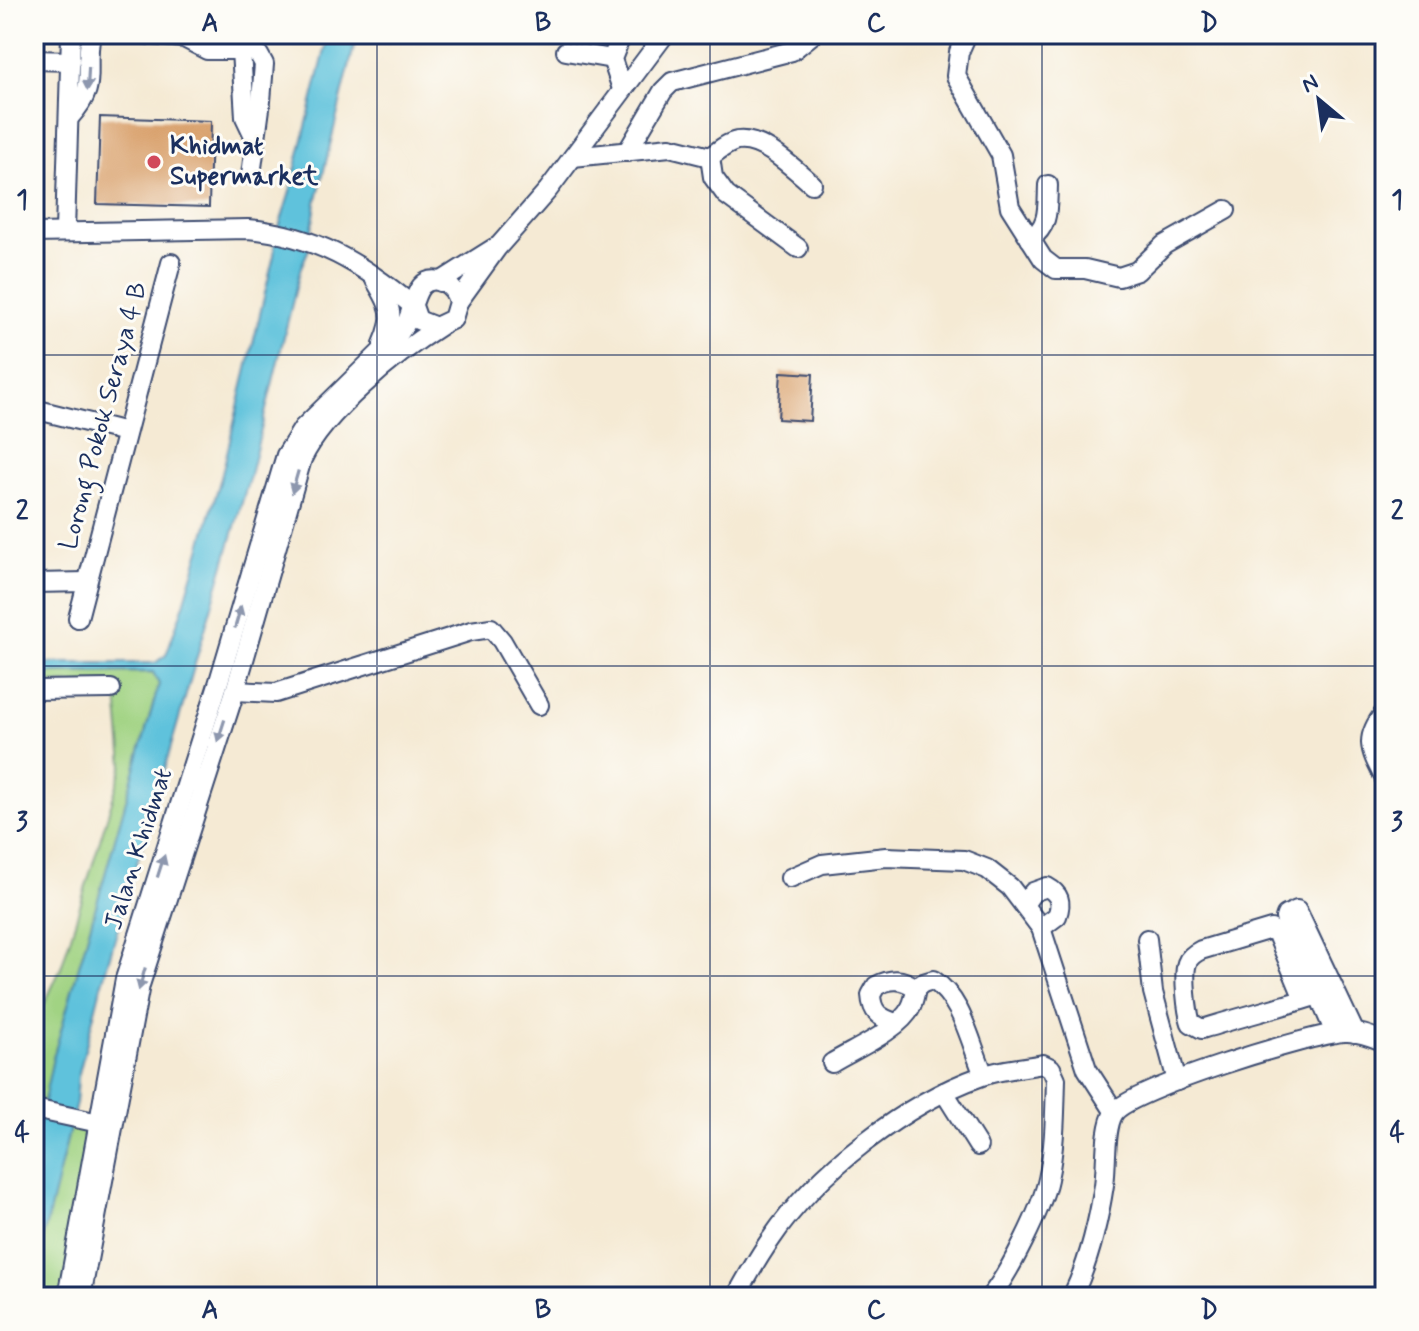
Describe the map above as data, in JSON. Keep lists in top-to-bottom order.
{
  "streets": {
    "street": ["Lorong Pokok Seraya 4 B", "Jalan Khidmat"]
  },
  "places": ["Khidmat Supermarket"],
  "north": "top left",
  "grid": {
    "columns": [
      "A",
      "B",
      "C",
      "D"
    ],
    "rows": [
      "1",
      "2",
      "3",
      "4"
    ]
  }
}
